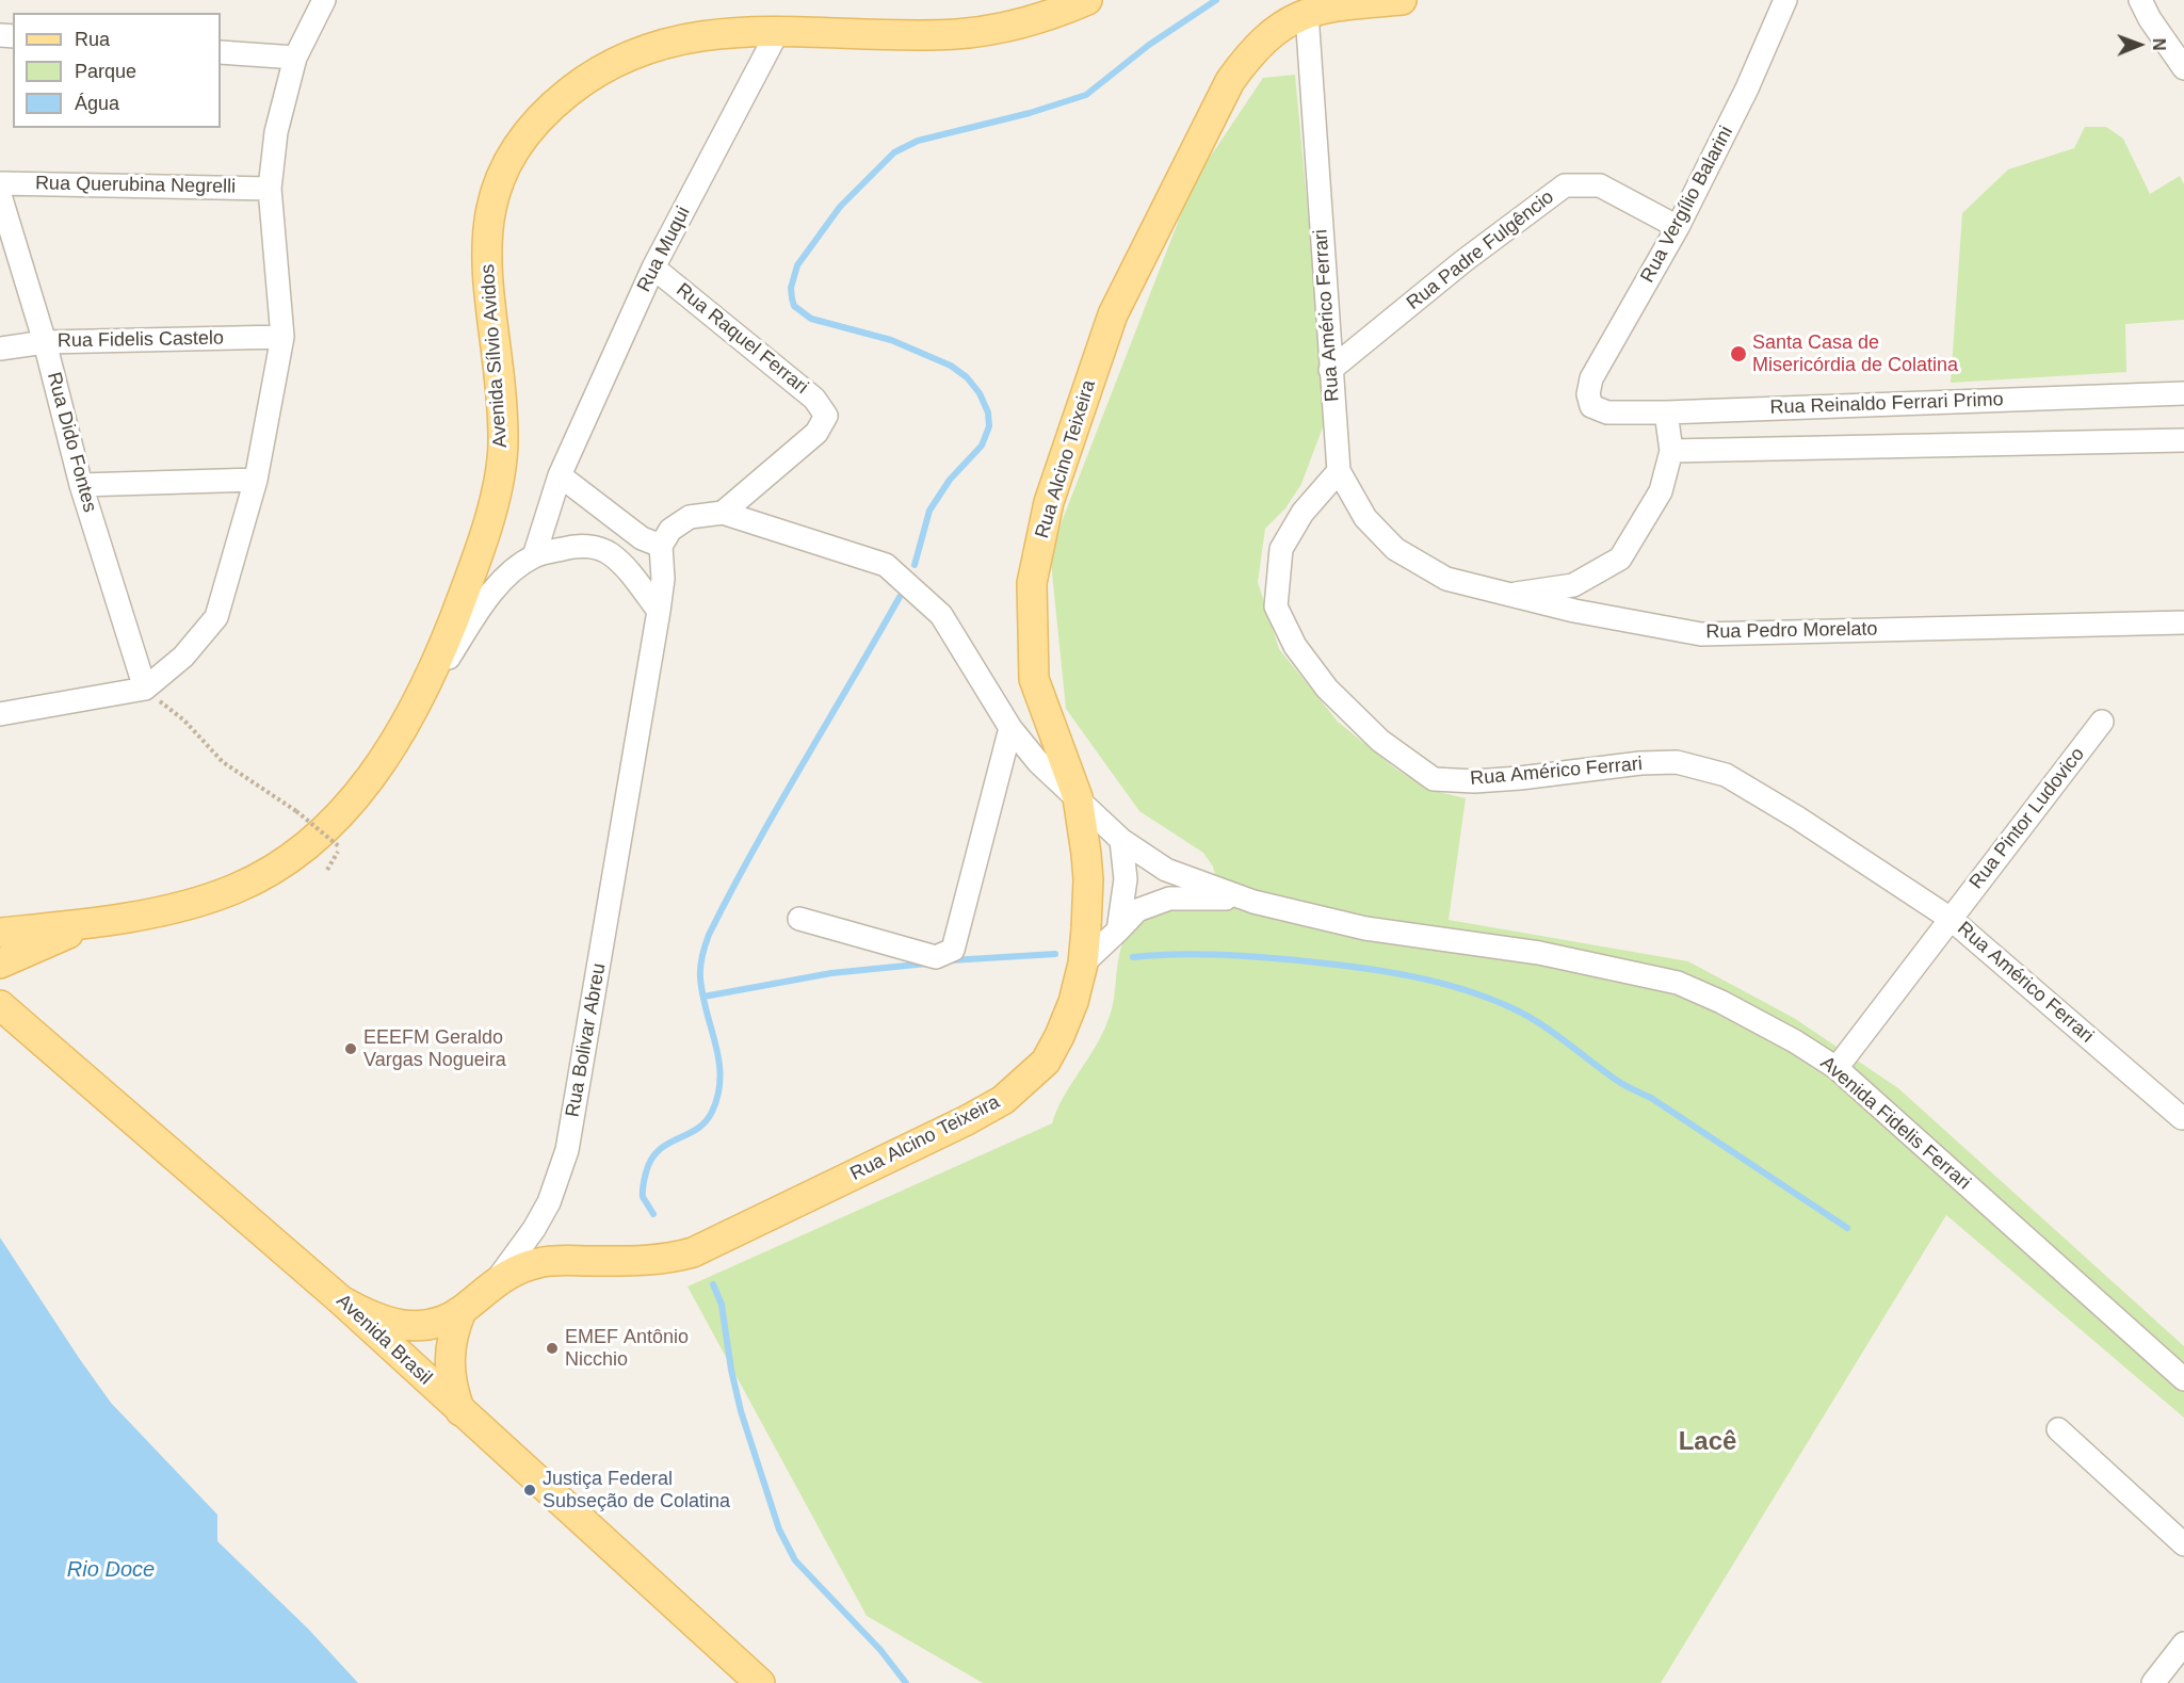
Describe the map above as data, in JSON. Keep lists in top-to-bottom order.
{
  "streets": {
    "main road": [
      "Avenida Sílvio Avidos",
      "Rua Alcino Teixeira",
      "Rua Bolivar Abreu",
      "Avenida Brasil"
    ],
    "street": [
      "Rua Querubina Negrelli",
      "Rua Vergílio Balarini",
      "Rua Muqui",
      "Rua Padre Fulgêncio",
      "Rua Américo Ferrari",
      "Rua Raquel Ferrari",
      "Rua Fidelis Castelo",
      "Rua Reinaldo Ferrari Primo",
      "Rua Dido Fontes",
      "Rua Pedro Morelato",
      "Rua Pintor Ludovico",
      "Avenida Fidelis Ferrari"
    ]
  },
  "crossings": [
    ["Rua Vergílio Balarini", "Rua Padre Fulgêncio"],
    ["Rua Vergílio Balarini", "Rua Reinaldo Ferrari Primo"],
    ["Rua Muqui", "Rua Raquel Ferrari"],
    ["Rua Muqui", "Avenida Sílvio Avidos"],
    ["Rua Padre Fulgêncio", "Rua Américo Ferrari"],
    ["Rua Américo Ferrari", "Rua Alcino Teixeira"],
    ["Rua Américo Ferrari", "Rua Pedro Morelato"],
    ["Rua Américo Ferrari", "Rua Pintor Ludovico"],
    ["Rua Raquel Ferrari", "Avenida Fidelis Ferrari"],
    ["Rua Fidelis Castelo", "Rua Dido Fontes"],
    ["Rua Alcino Teixeira", "Rua Bolivar Abreu"],
    ["Rua Alcino Teixeira", "Avenida Fidelis Ferrari"],
    ["Rua Pintor Ludovico", "Avenida Fidelis Ferrari"],
    ["Rua Bolivar Abreu", "Avenida Brasil"]
  ],
  "districts": ["Lacê"],
  "water": ["Rio Doce"],
  "places": [
    "Santa Casa de Misericórdia de Colatina",
    "EEEFM Geraldo Vargas Nogueira",
    "EMEF Antônio Nicchio",
    "Justiça Federal Subseção de Colatina"
  ],
  "legend": ["Rua", "Parque", "Água"],
  "north": "right"
}
